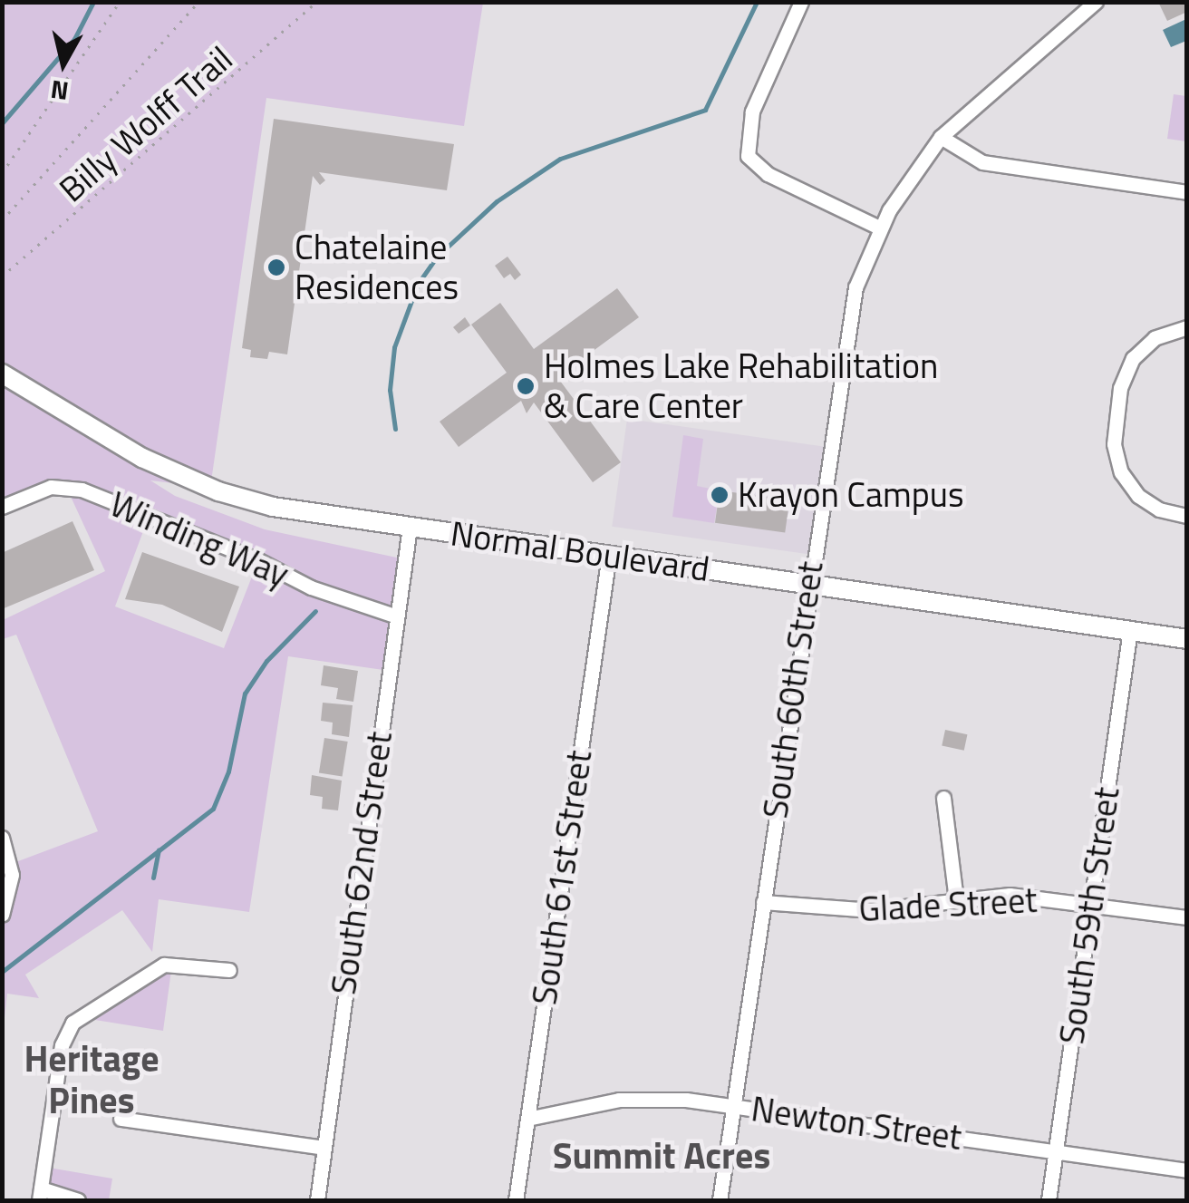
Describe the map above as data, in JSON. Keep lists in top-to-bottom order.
{
  "streets": {
    "main road": ["Normal Boulevard"],
    "street": [
      "Winding Way",
      "South 60th Street",
      "South 62nd Street",
      "South 61st Street",
      "Glade Street",
      "South 59th Street",
      "Newton Street"
    ],
    "path": ["Billy Wolff Trail"]
  },
  "crossings": [
    ["Winding Way", "South 62nd Street"],
    ["Normal Boulevard", "South 60th Street"],
    ["Normal Boulevard", "South 62nd Street"],
    ["Normal Boulevard", "South 61st Street"],
    ["Normal Boulevard", "South 59th Street"],
    ["South 60th Street", "Glade Street"],
    ["South 60th Street", "Newton Street"],
    ["South 61st Street", "Newton Street"],
    ["Glade Street", "South 59th Street"],
    ["South 59th Street", "Newton Street"]
  ],
  "districts": ["Heritage Pines", "Summit Acres"],
  "places": ["Chatelaine Residences", "Holmes Lake Rehabilitation & Care Center", "Krayon Campus"],
  "north": "bottom"
}
